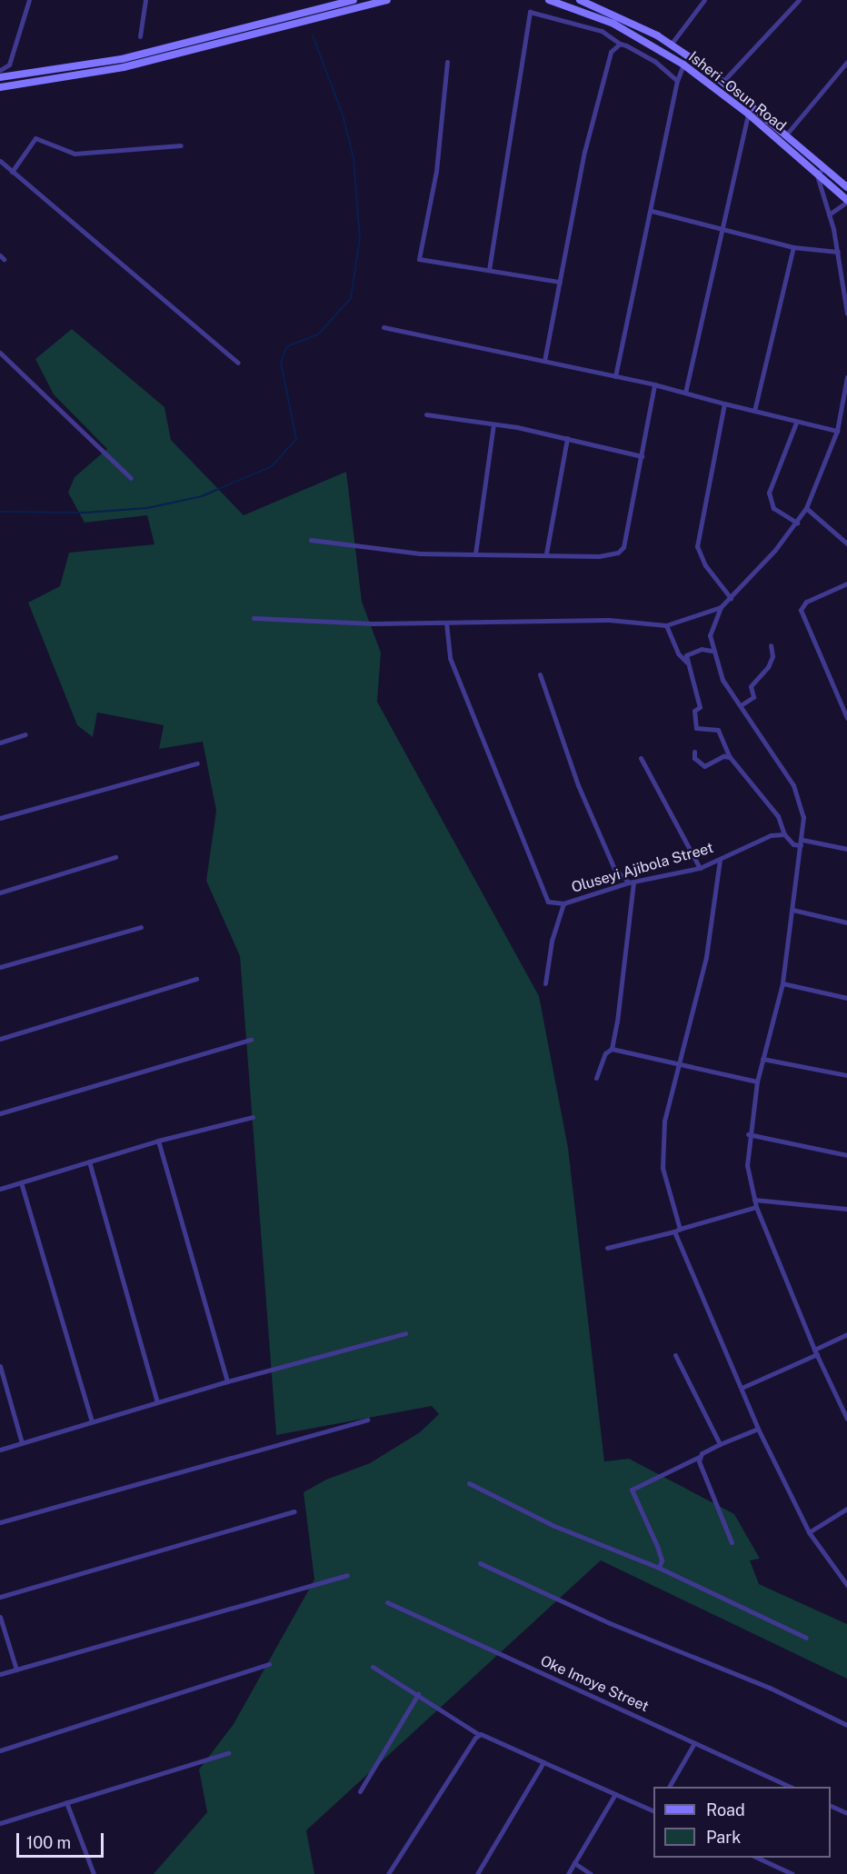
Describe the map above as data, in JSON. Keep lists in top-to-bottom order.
{
  "streets": {
    "main road": ["Isheri - Osun Road"],
    "street": ["Oluseyi Ajibola Street", "Oke Imoye Street"]
  },
  "legend": ["Road", "Park"],
  "scale_bar": "100 m"
}
